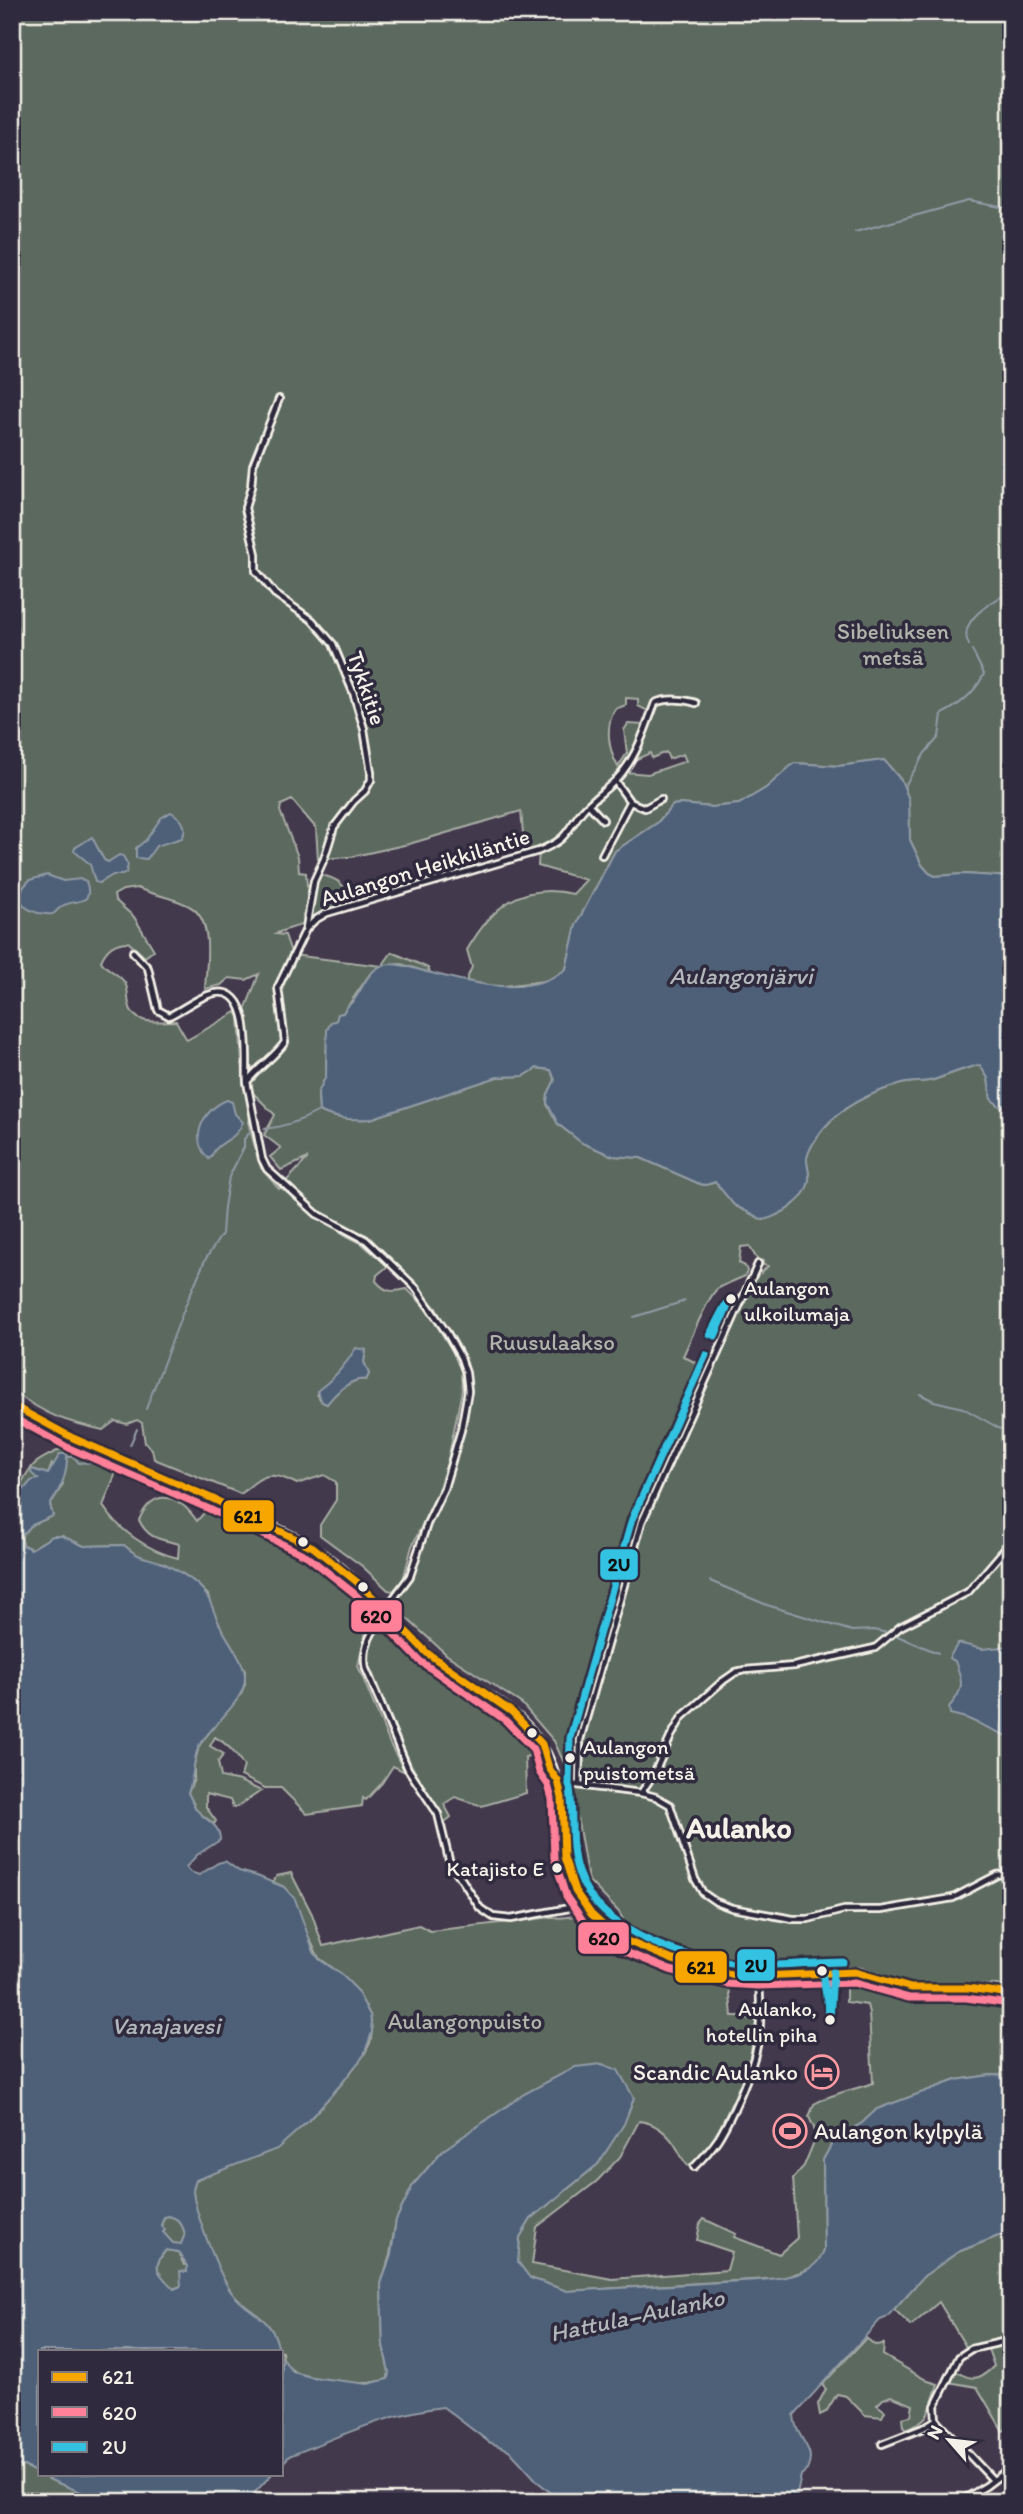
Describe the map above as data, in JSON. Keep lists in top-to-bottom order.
{
  "streets": {
    "street": ["Tykkitie", "Aulangon Heikkiläntie"]
  },
  "crossings": [
    ["Tykkitie", "Aulangon Heikkiläntie"]
  ],
  "districts": ["Aulanko"],
  "water": ["Aulangonjärvi", "Vanajavesi", "Hattula–Aulanko"],
  "parks": ["Sibeliuksen metsä", "Ruusulaakso", "Aulangonpuisto"],
  "places": {
    "other": [
      "Aulangon ulkoilumaja",
      "Aulangon puistometsä",
      "Katajisto E",
      "Aulanko, hotellin piha"
    ],
    "hotel": ["Scandic Aulanko"],
    "sports": ["Aulangon kylpylä"]
  },
  "lines": ["transit line 2U", "transit line 621", "transit line 620"],
  "legend": ["621", "620", "2U"],
  "north": "top left"
}
